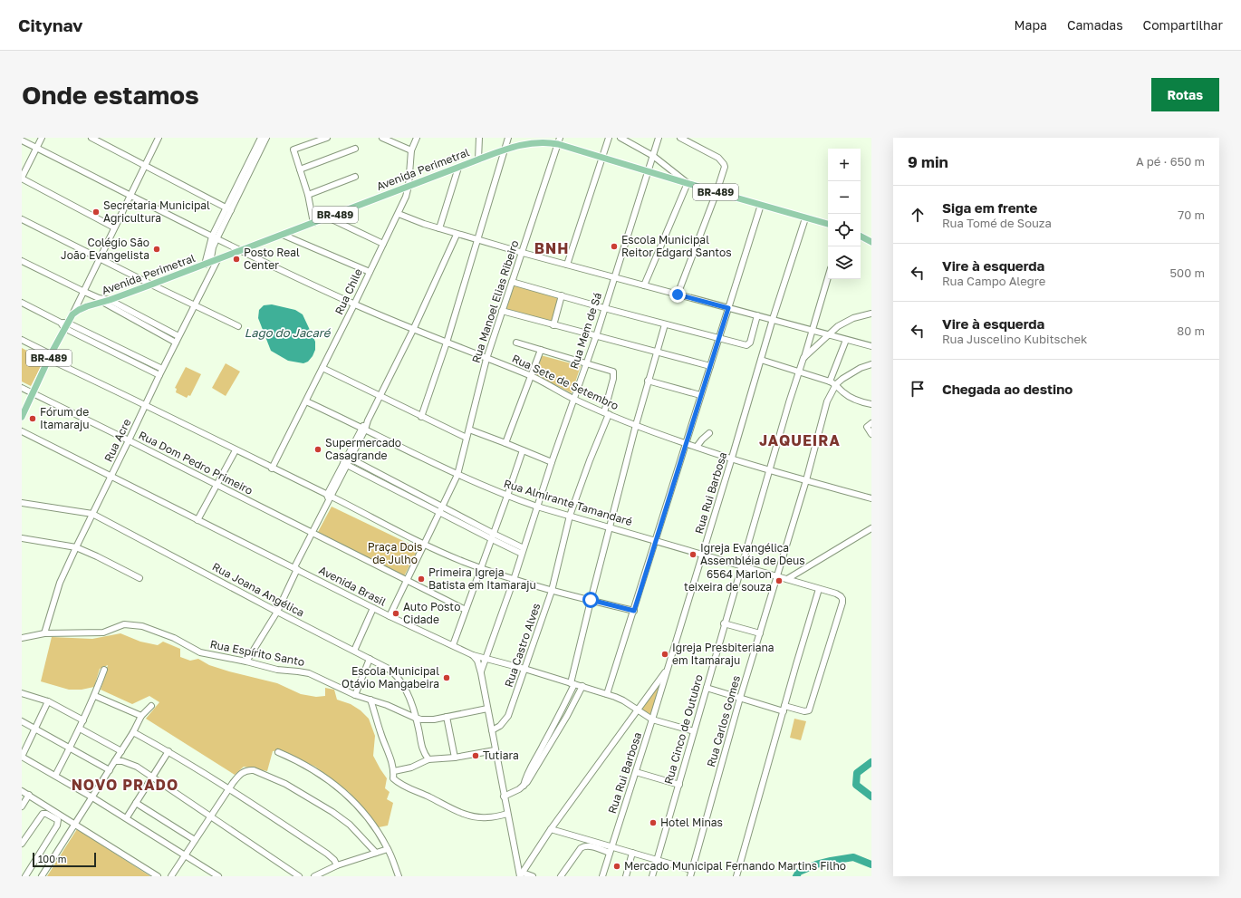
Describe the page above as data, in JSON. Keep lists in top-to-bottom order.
{
  "streets": {
    "main road": ["Avenida Perimetral", "BR-489"],
    "street": [
      "Rua Chile",
      "Rua Manoel Elias Ribeiro",
      "Rua Mem de Sá",
      "Rua Sete de Setembro",
      "Rua Acre",
      "Rua Dom Pedro Primeiro",
      "Rua Rui Barbosa",
      "Rua Almirante Tamandaré",
      "Avenida Brasil",
      "Rua Joana Angélica",
      "Rua Castro Alves",
      "Rua Espírito Santo",
      "Rua Carlos Gomes",
      "Rua Cinco de Outubro"
    ]
  },
  "crossings": [
    ["Avenida Perimetral", "BR-489"],
    ["Avenida Perimetral", "Rua Chile"],
    ["Avenida Perimetral", "Rua Manoel Elias Ribeiro"],
    ["Avenida Perimetral", "Rua Mem de Sá"],
    ["Avenida Perimetral", "Rua Sete de Setembro"],
    ["Avenida Perimetral", "Rua Acre"],
    ["Avenida Perimetral", "Rua Rui Barbosa"],
    ["BR-489", "Rua Dom Pedro Primeiro"],
    ["Rua Chile", "Rua Sete de Setembro"],
    ["Rua Chile", "Rua Almirante Tamandaré"],
    ["Rua Manoel Elias Ribeiro", "Rua Sete de Setembro"],
    ["Rua Manoel Elias Ribeiro", "Rua Almirante Tamandaré"],
    ["Rua Mem de Sá", "Rua Sete de Setembro"],
    ["Rua Mem de Sá", "Rua Almirante Tamandaré"],
    ["Rua Mem de Sá", "Avenida Brasil"],
    ["Rua Mem de Sá", "Rua Castro Alves"],
    ["Rua Sete de Setembro", "Rua Rui Barbosa"],
    ["Rua Sete de Setembro", "Rua Castro Alves"],
    ["Rua Sete de Setembro", "Rua Carlos Gomes"],
    ["Rua Sete de Setembro", "Rua Cinco de Outubro"],
    ["Rua Acre", "Rua Dom Pedro Primeiro"],
    ["Rua Acre", "Avenida Brasil"],
    ["Rua Acre", "Rua Joana Angélica"],
    ["Rua Acre", "Rua Espírito Santo"],
    ["Rua Rui Barbosa", "Rua Almirante Tamandaré"],
    ["Rua Rui Barbosa", "Avenida Brasil"],
    ["Rua Almirante Tamandaré", "Rua Castro Alves"],
    ["Rua Almirante Tamandaré", "Rua Carlos Gomes"],
    ["Rua Almirante Tamandaré", "Rua Cinco de Outubro"],
    ["Avenida Brasil", "Rua Castro Alves"],
    ["Avenida Brasil", "Rua Cinco de Outubro"],
    ["Rua Joana Angélica", "Rua Espírito Santo"]
  ],
  "districts": ["BNH", "JAQUEIRA", "NOVO PRADO"],
  "water": ["Lago do Jacaré"],
  "parks": ["Praça Dois de Julho"],
  "places": [
    "Secretaria Municipal Agricultura",
    "Escola Municipal Reitor Edgard Santos",
    "Colégio São João Evangelista",
    "Posto Real Center",
    "Fórum de Itamaraju",
    "Supermercado Casagrande",
    "Igreja Evangélica Assembléia de Deus",
    "Primeira Igreja Batista em Itamaraju",
    "6564 Marlon teixeira de souza",
    "Auto Posto Cidade",
    "Igreja Presbiteriana em Itamaraju",
    "Escola Municipal Otávio Mangabeira",
    "Tutiara",
    "Hotel Minas",
    "Mercado Municipal Fernando Martins Filho"
  ],
  "scale_bar": "100 m",
  "page": {
    "header": "Citynav",
    "nav": ["Mapa", "Camadas", "Compartilhar"],
    "buttons": "Rotas",
    "title": "Onde estamos",
    "heading": ["9 min", "A pé · 650 m"],
    "map_buttons": ["+", "−"],
    "list": [
      ["Siga em frente", "Rua Tomé de Souza", "70 m"],
      ["Vire à esquerda", "Rua Campo Alegre", "500 m"],
      ["Vire à esquerda", "Rua Juscelino Kubitschek", "80 m"],
      "Chegada ao destino"
    ],
    "scale": "100 m"
  }
}
